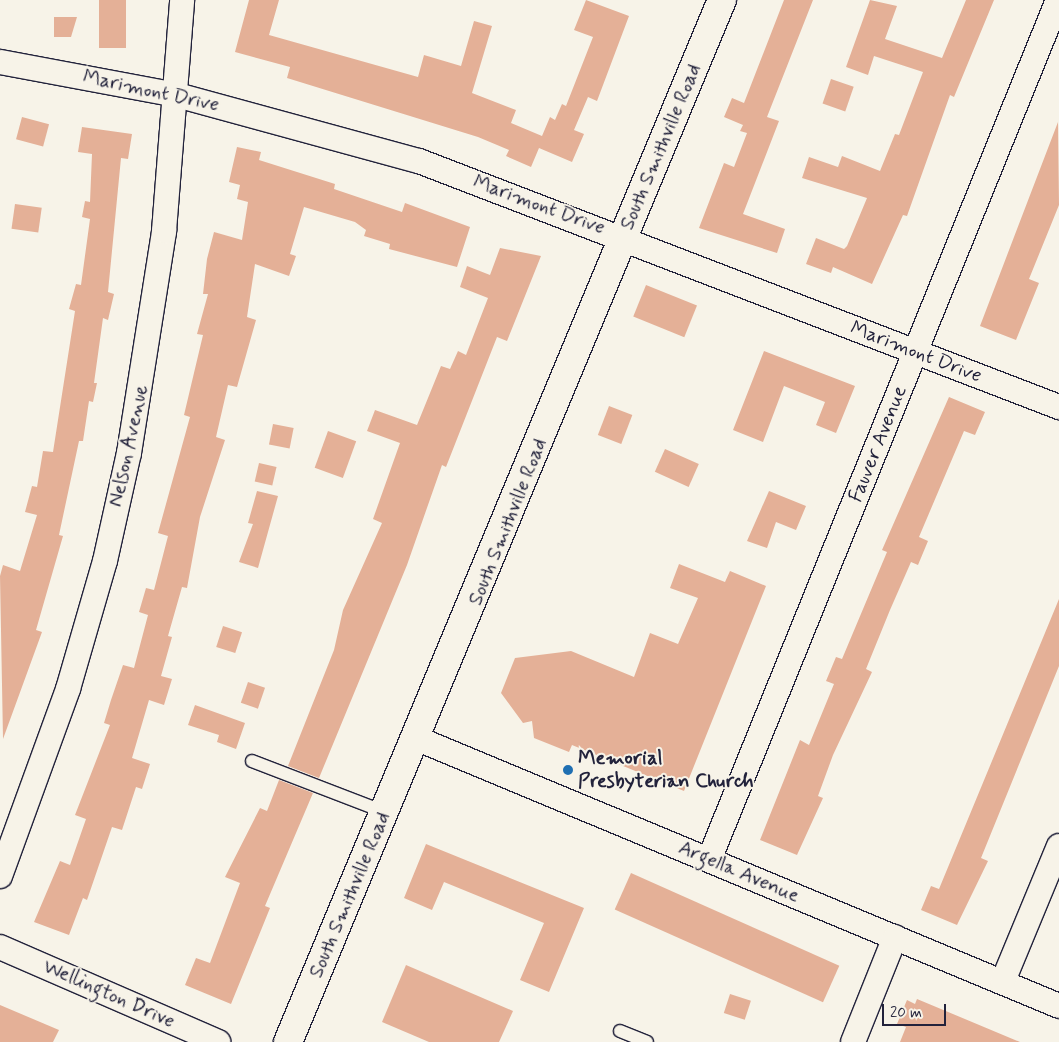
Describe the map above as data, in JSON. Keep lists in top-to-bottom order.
{
  "streets": {
    "main road": ["South Smithville Road"],
    "street": [
      "Marimont Drive",
      "Fauver Avenue",
      "Nelson Avenue",
      "Argella Avenue",
      "Wellington Drive"
    ]
  },
  "crossings": [
    ["Marimont Drive", "South Smithville Road"],
    ["Marimont Drive", "Fauver Avenue"],
    ["Marimont Drive", "Nelson Avenue"],
    ["South Smithville Road", "Argella Avenue"],
    ["Fauver Avenue", "Argella Avenue"]
  ],
  "places": ["Memorial Presbyterian Church"],
  "scale_bar": "20 m"
}
